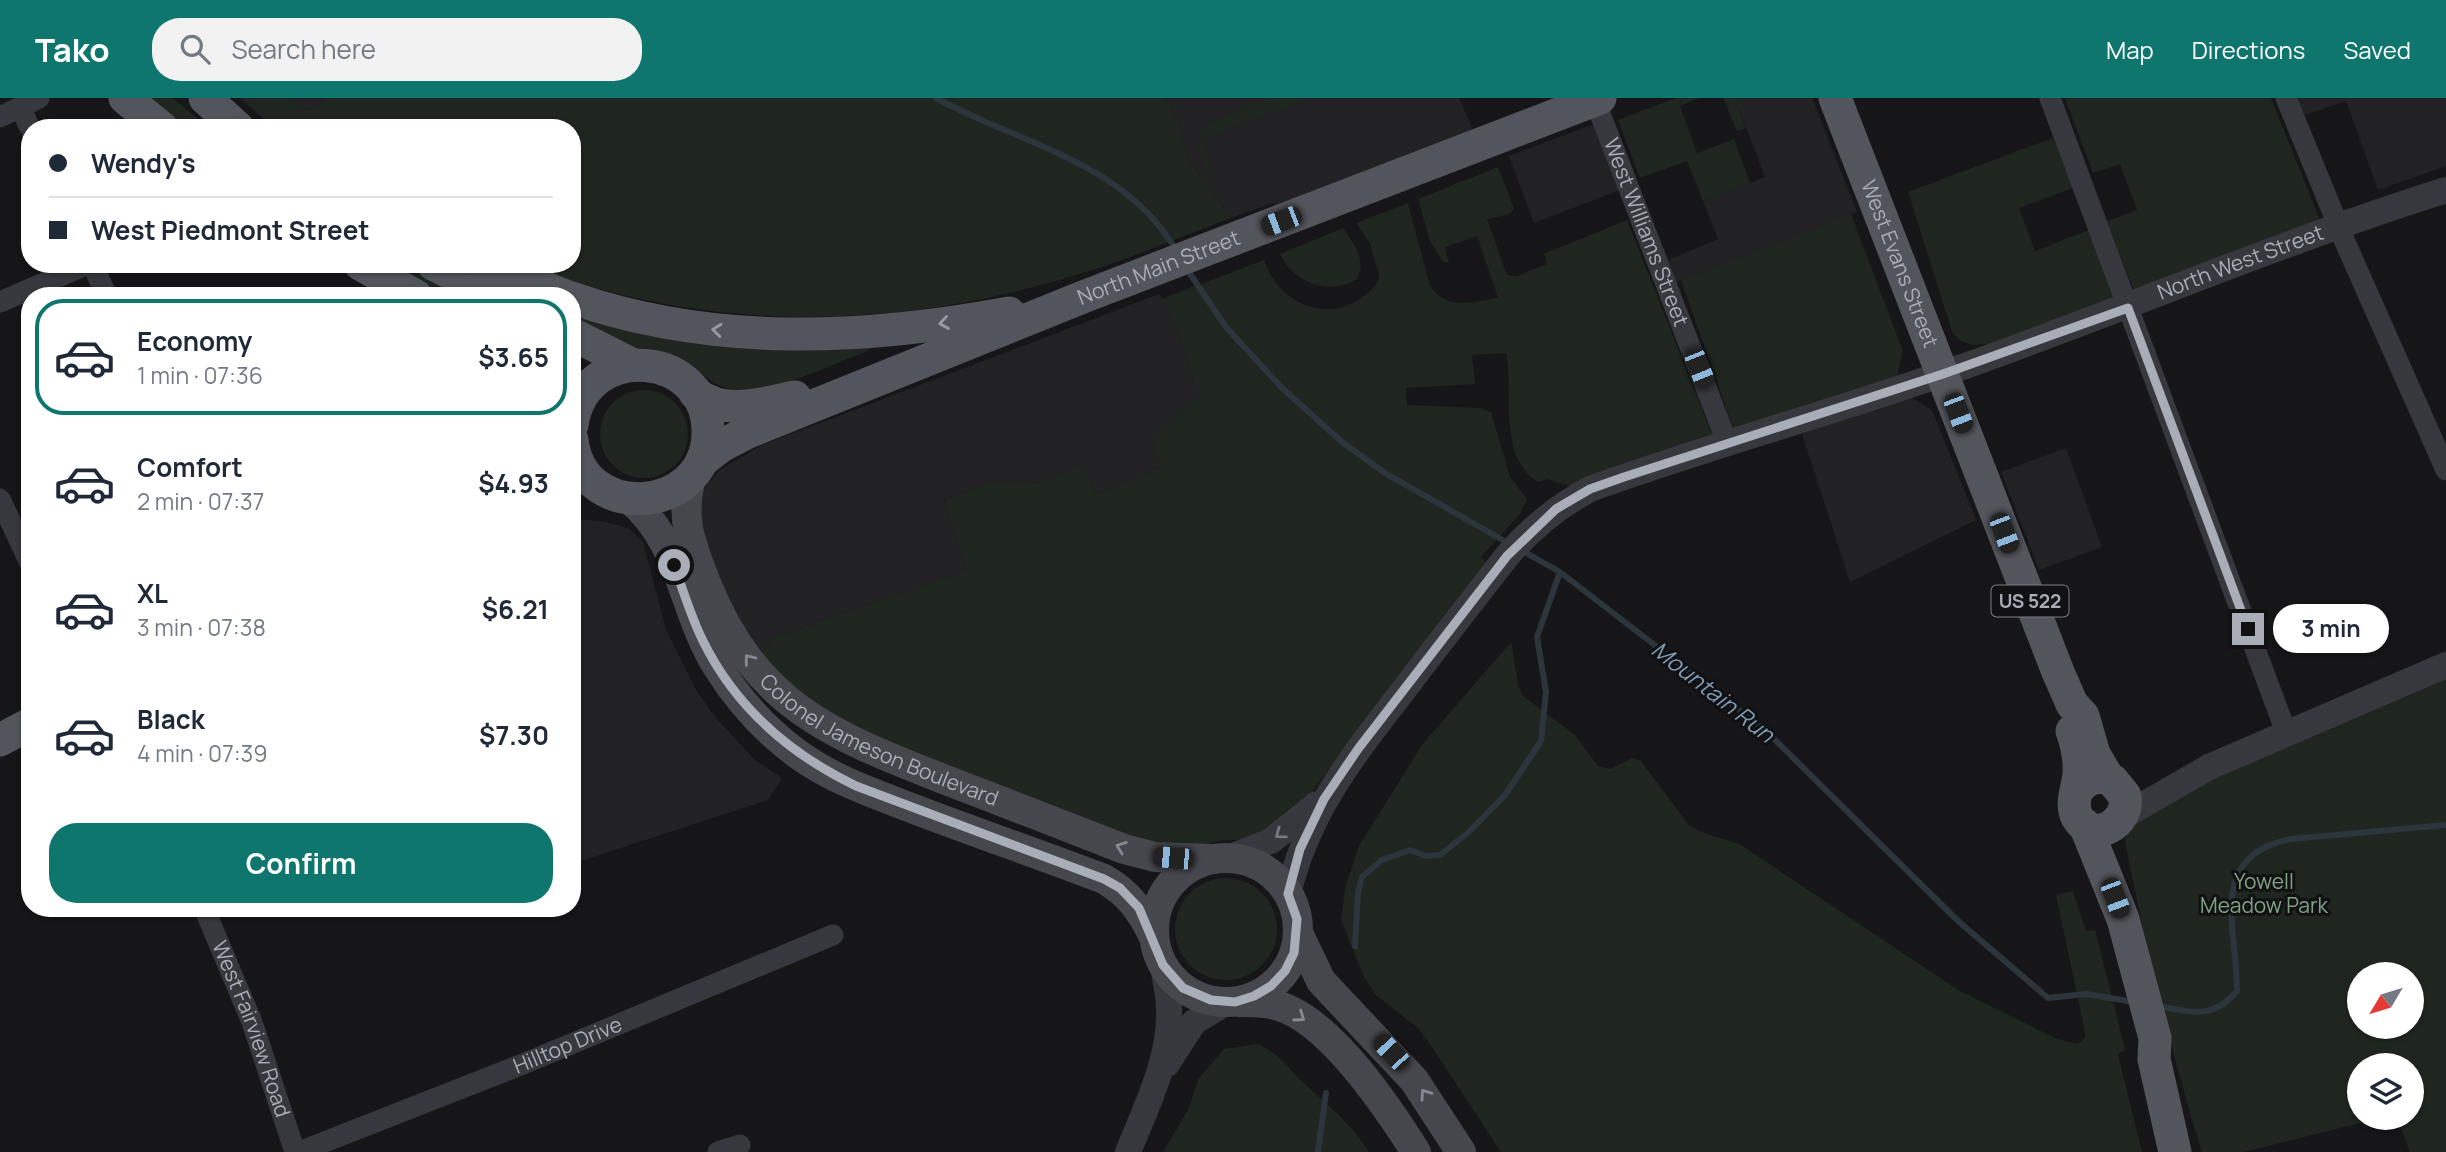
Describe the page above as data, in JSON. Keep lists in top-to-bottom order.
{
  "streets": {
    "main road": [
      "West Evans Street",
      "North Main Street",
      "US 522",
      "Colonel Jameson Boulevard"
    ],
    "street": [
      "West Williams Street",
      "North West Street",
      "West Fairview Road",
      "Hilltop Drive"
    ]
  },
  "crossings": [
    ["West Williams Street", "North West Street"],
    ["West Williams Street", "North Main Street"],
    ["West Evans Street", "North West Street"],
    ["West Evans Street", "US 522"],
    ["North West Street", "Colonel Jameson Boulevard"],
    ["North Main Street", "Colonel Jameson Boulevard"],
    ["West Fairview Road", "Hilltop Drive"]
  ],
  "water": ["Mountain Run"],
  "parks": ["Yowell Meadow Park"],
  "north": "bottom left",
  "page": {
    "header": "Tako",
    "search": "Search here",
    "nav": ["Map", "Directions", "Saved"],
    "banner": ["Wendy's", "West Piedmont Street"],
    "list": [
      {
        "name": "Economy",
        "note": "1 min · 07:36",
        "value": "$3.65"
      },
      {
        "name": "Comfort",
        "note": "2 min · 07:37",
        "value": "$4.93"
      },
      {
        "name": "XL",
        "note": "3 min · 07:38",
        "value": "$6.21"
      },
      {
        "name": "Black",
        "note": "4 min · 07:39",
        "value": "$7.30"
      }
    ],
    "bubble": "3 min",
    "buttons": "Confirm"
  }
}
